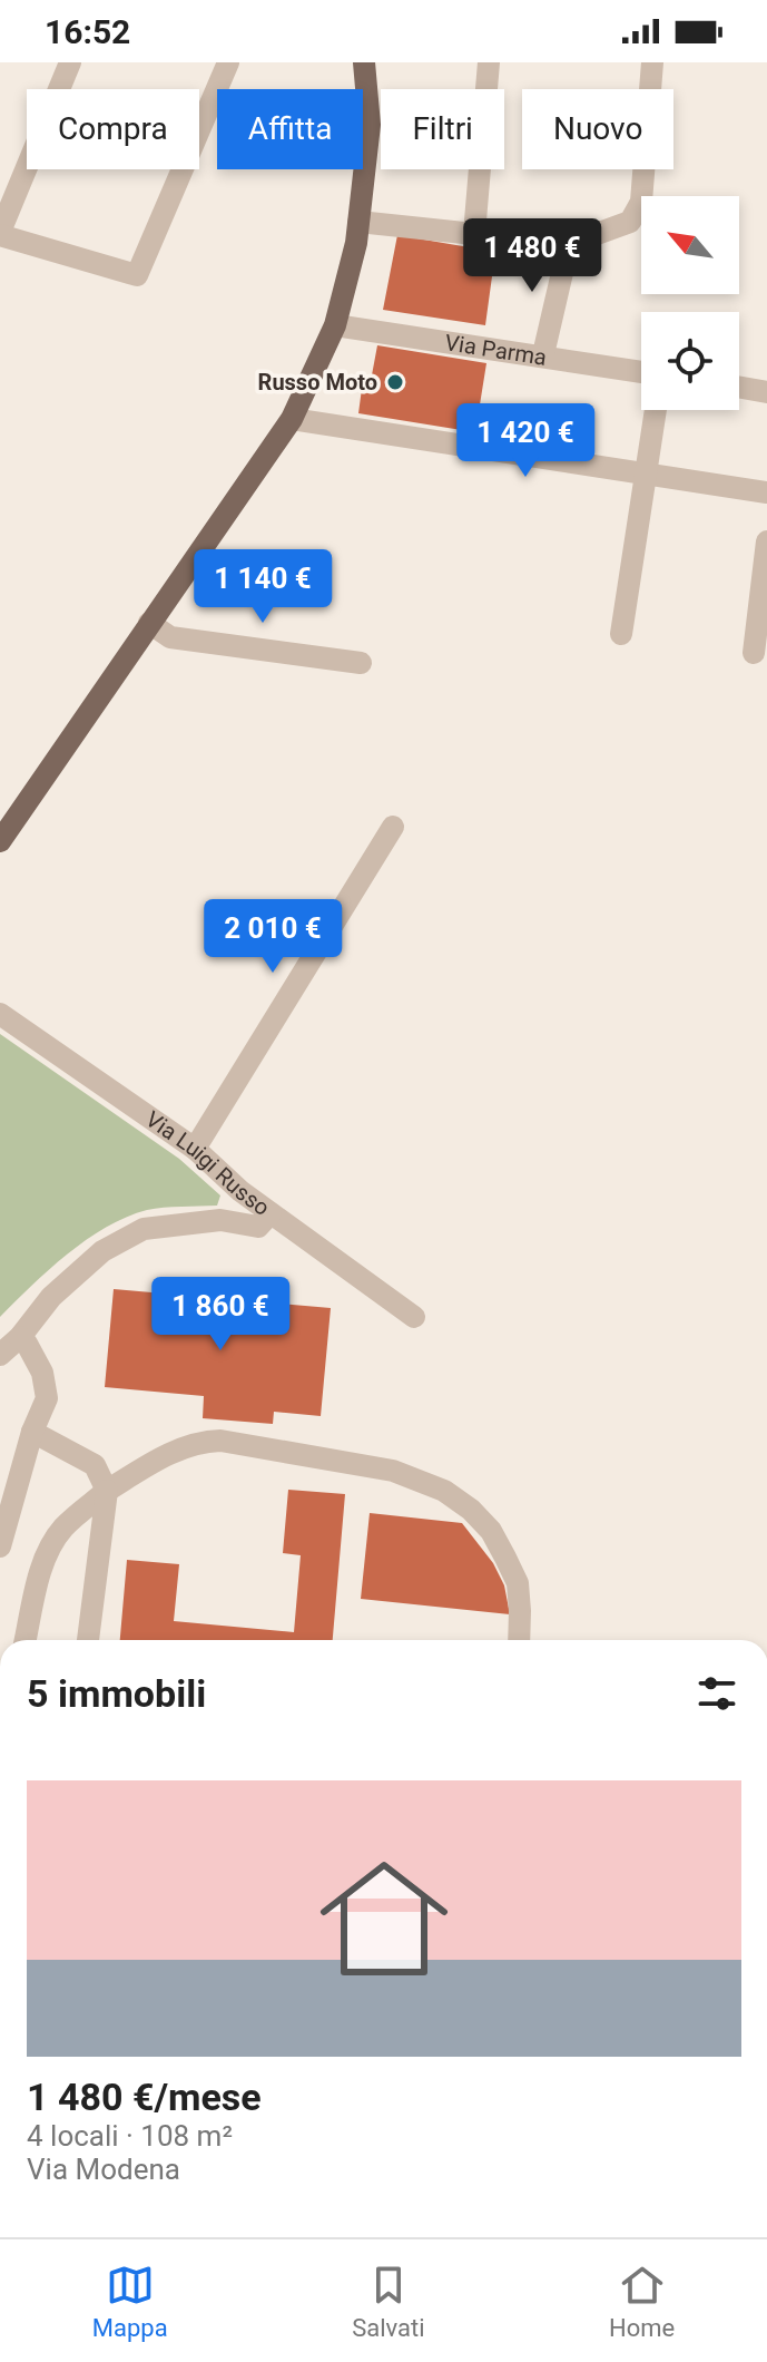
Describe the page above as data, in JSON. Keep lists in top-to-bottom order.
{
  "streets": {
    "street": ["Via Parma", "Via Luigi Russo"]
  },
  "places": ["Russo Moto"],
  "north": "top left",
  "page": {
    "status": "16:52",
    "chip": [
      "Compra",
      "Affitta",
      "Filtri",
      "Nuovo"
    ],
    "price": [
      "1 480 €",
      "1 420 €",
      "1 140 €",
      "2 010 €",
      "1 860 €"
    ],
    "heading": "5 immobili",
    "list": [
      {
        "name": "1 480 €/mese",
        "note": "4 locali · 108 m² · Via Modena"
      }
    ],
    "tabs": ["Mappa", "Salvati", "Home"]
  }
}
